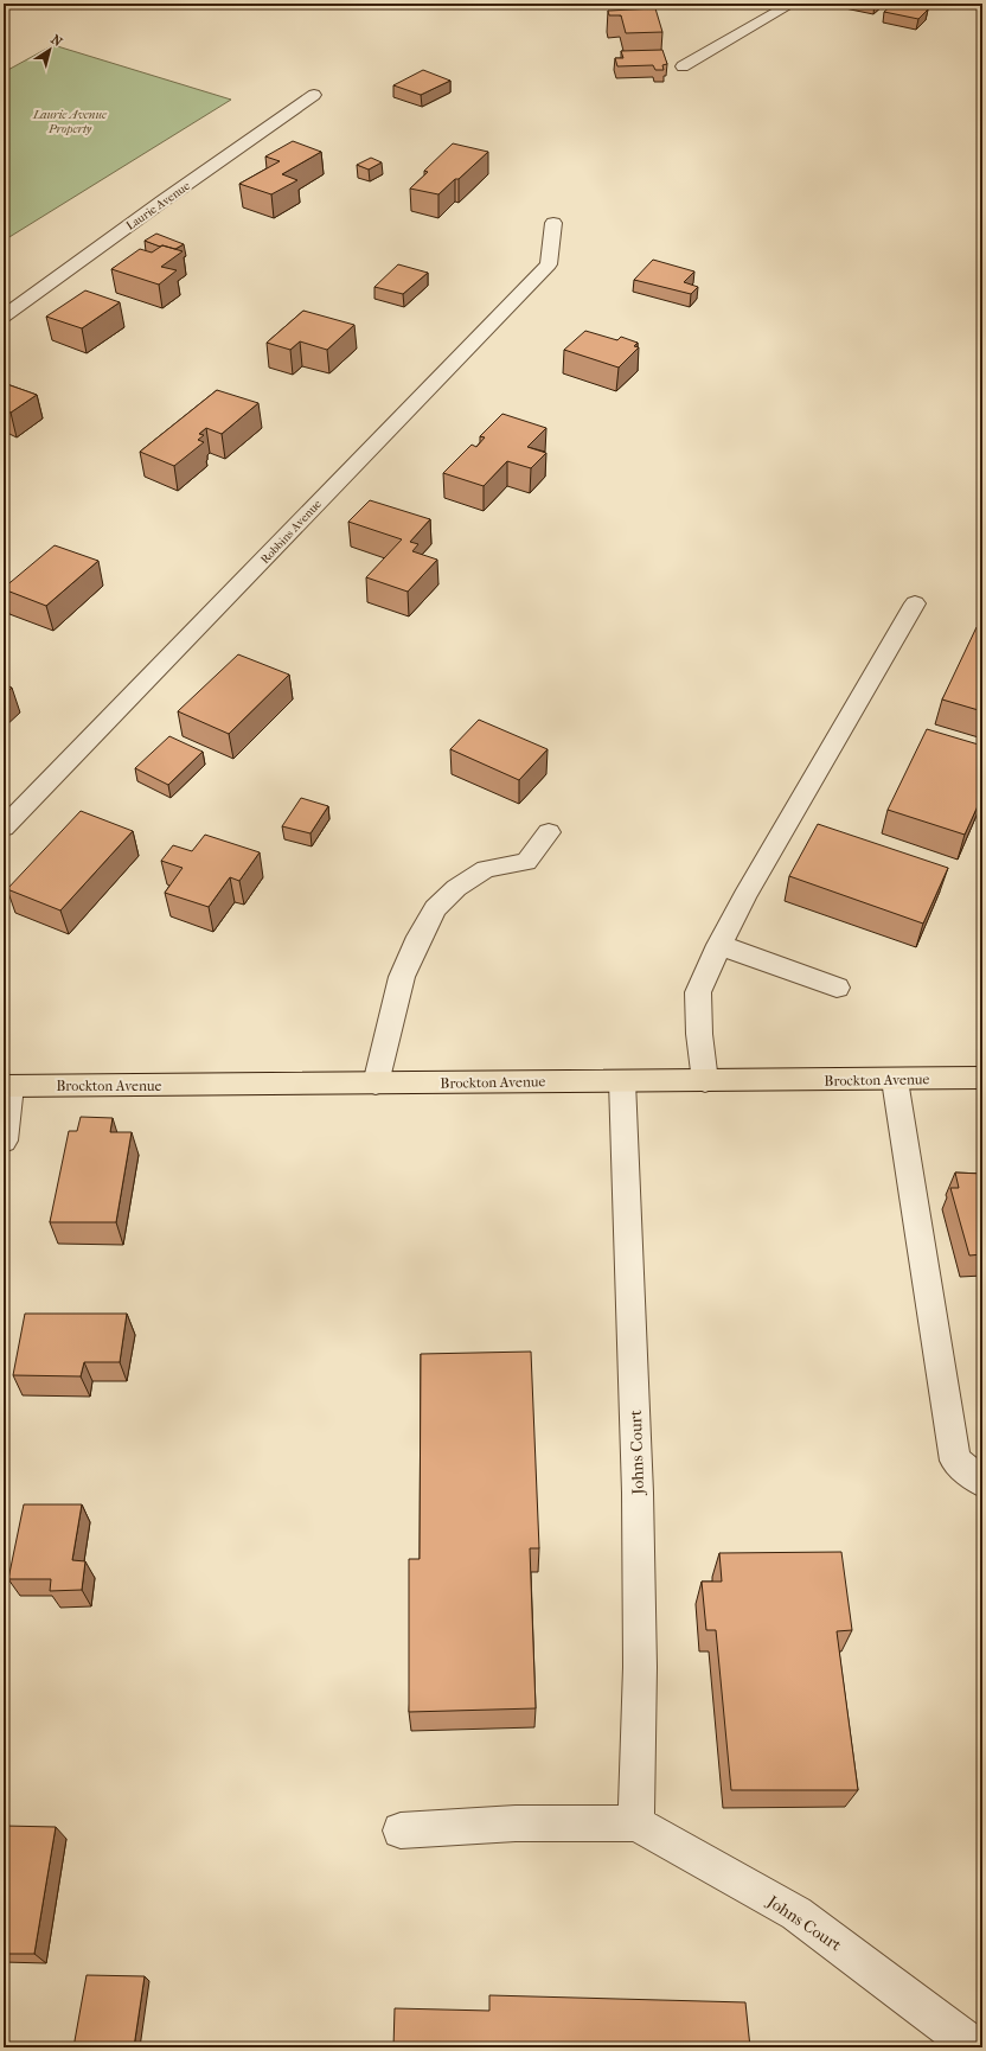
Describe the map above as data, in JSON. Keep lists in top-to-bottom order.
{
  "streets": {
    "main road": ["Brockton Avenue"],
    "street": ["Laurie Avenue", "Robbins Avenue", "Johns Court"]
  },
  "crossings": [
    ["Brockton Avenue", "Johns Court"]
  ],
  "parks": ["Laurie Avenue Property"],
  "north": "top right"
}
